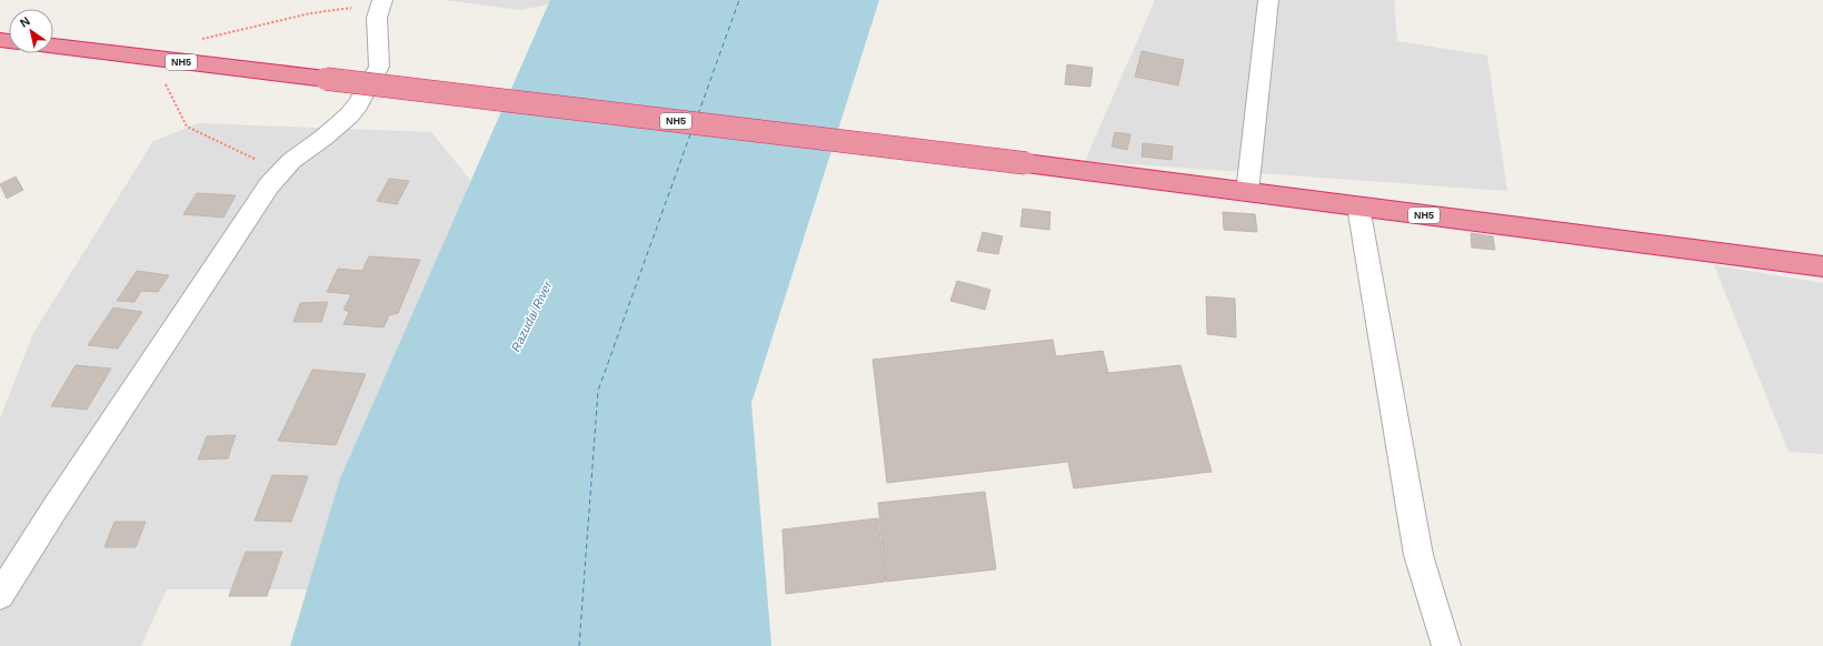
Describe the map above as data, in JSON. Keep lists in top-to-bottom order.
{
  "streets": {
    "highway": ["NH5"]
  },
  "water": ["Razudai River"],
  "north": "top left"
}
